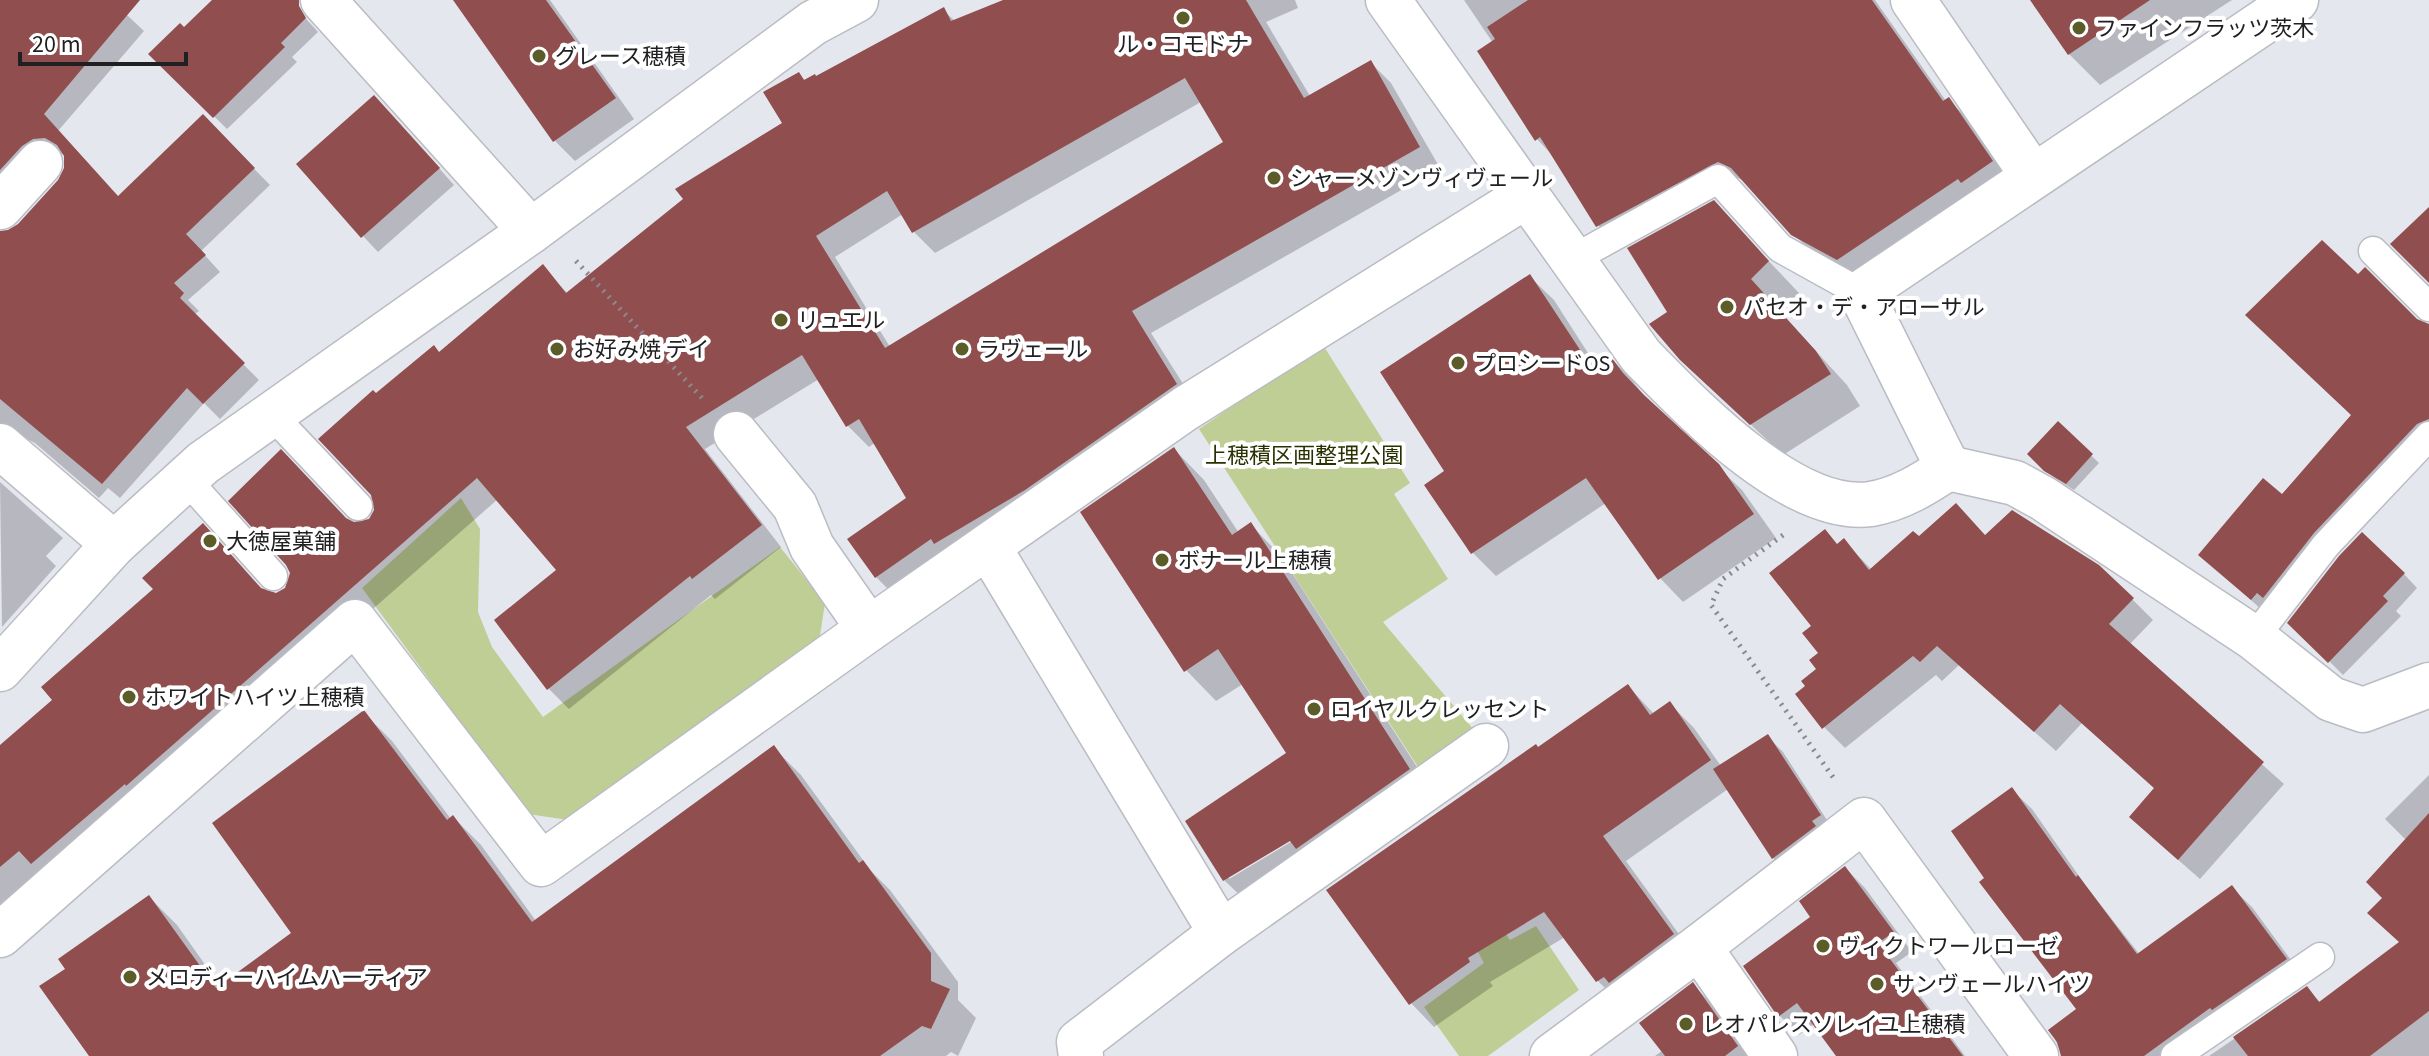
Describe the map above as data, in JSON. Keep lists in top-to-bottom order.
{
  "parks": ["上穂積区画整理公園"],
  "places": [
    "ル・コモドナ",
    "ファインフラッツ茨木",
    "グレース穂積",
    "シャーメゾンヴィヴェール",
    "パセオ・デ・アローサル",
    "リュエル",
    "お好み焼 デイ",
    "ラヴェール",
    "プロシードOS",
    "大徳屋菓舗",
    "ボナール上穂積",
    "ホワイトハイツ上穂積",
    "ロイヤルクレッセント",
    "ヴィクトワールローゼ",
    "メロディーハイムハーティア",
    "サンヴェールハイツ",
    "レオパレスソレイユ上穂積"
  ],
  "scale_bar": "20 m"
}
